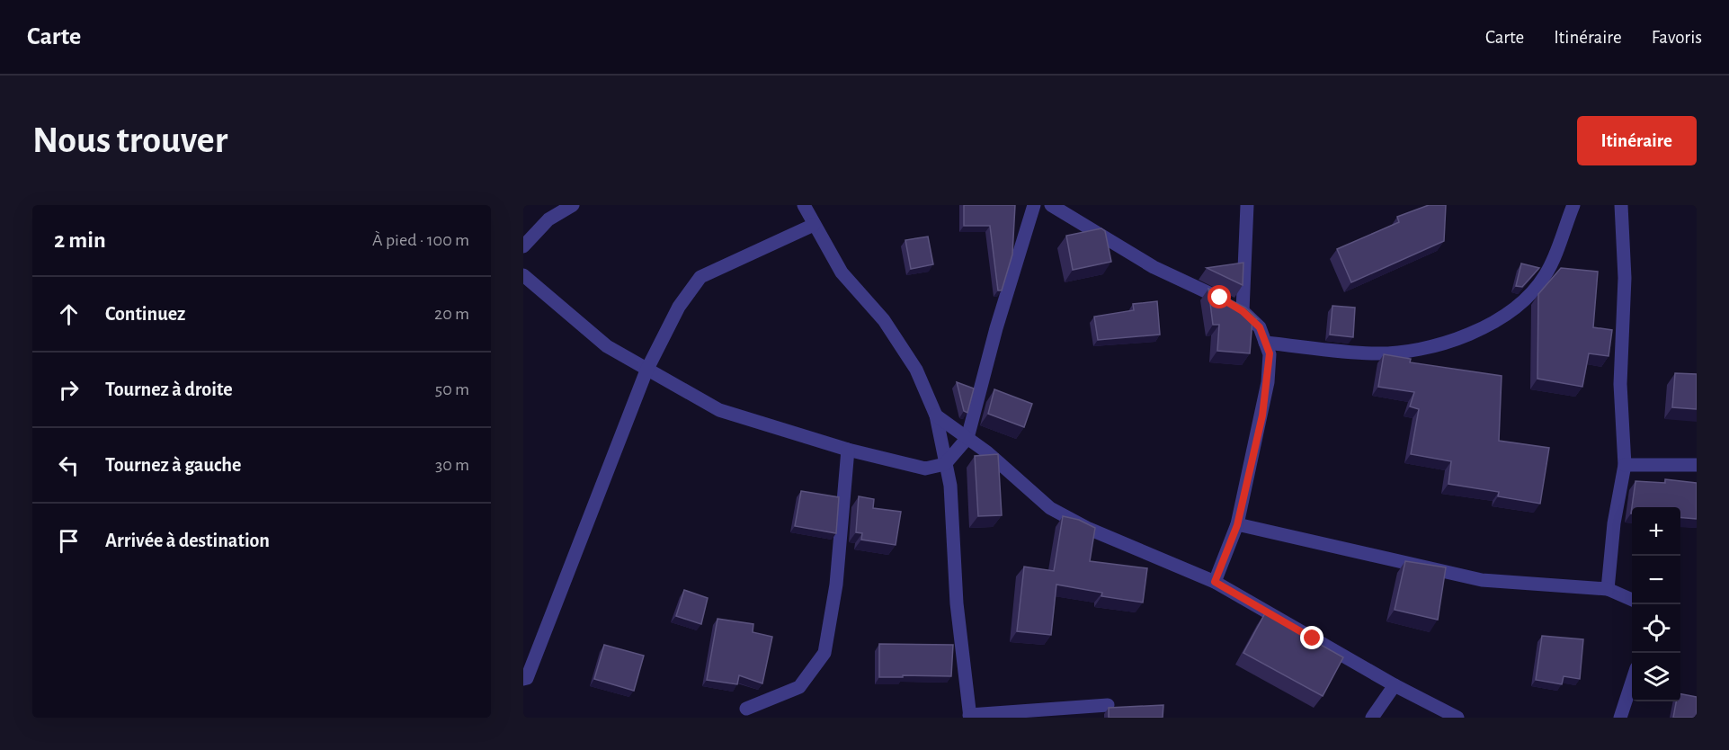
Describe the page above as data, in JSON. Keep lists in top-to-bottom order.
{
  "page": {
    "header": "Carte",
    "nav": ["Carte", "Itinéraire", "Favoris"],
    "buttons": "Itinéraire",
    "title": "Nous trouver",
    "heading": ["2 min", "À pied · 100 m"],
    "list": [
      ["Continuez", "20 m"],
      ["Tournez à droite", "50 m"],
      ["Tournez à gauche", "30 m"],
      "Arrivée à destination"
    ],
    "map_buttons": ["+", "−"]
  }
}
